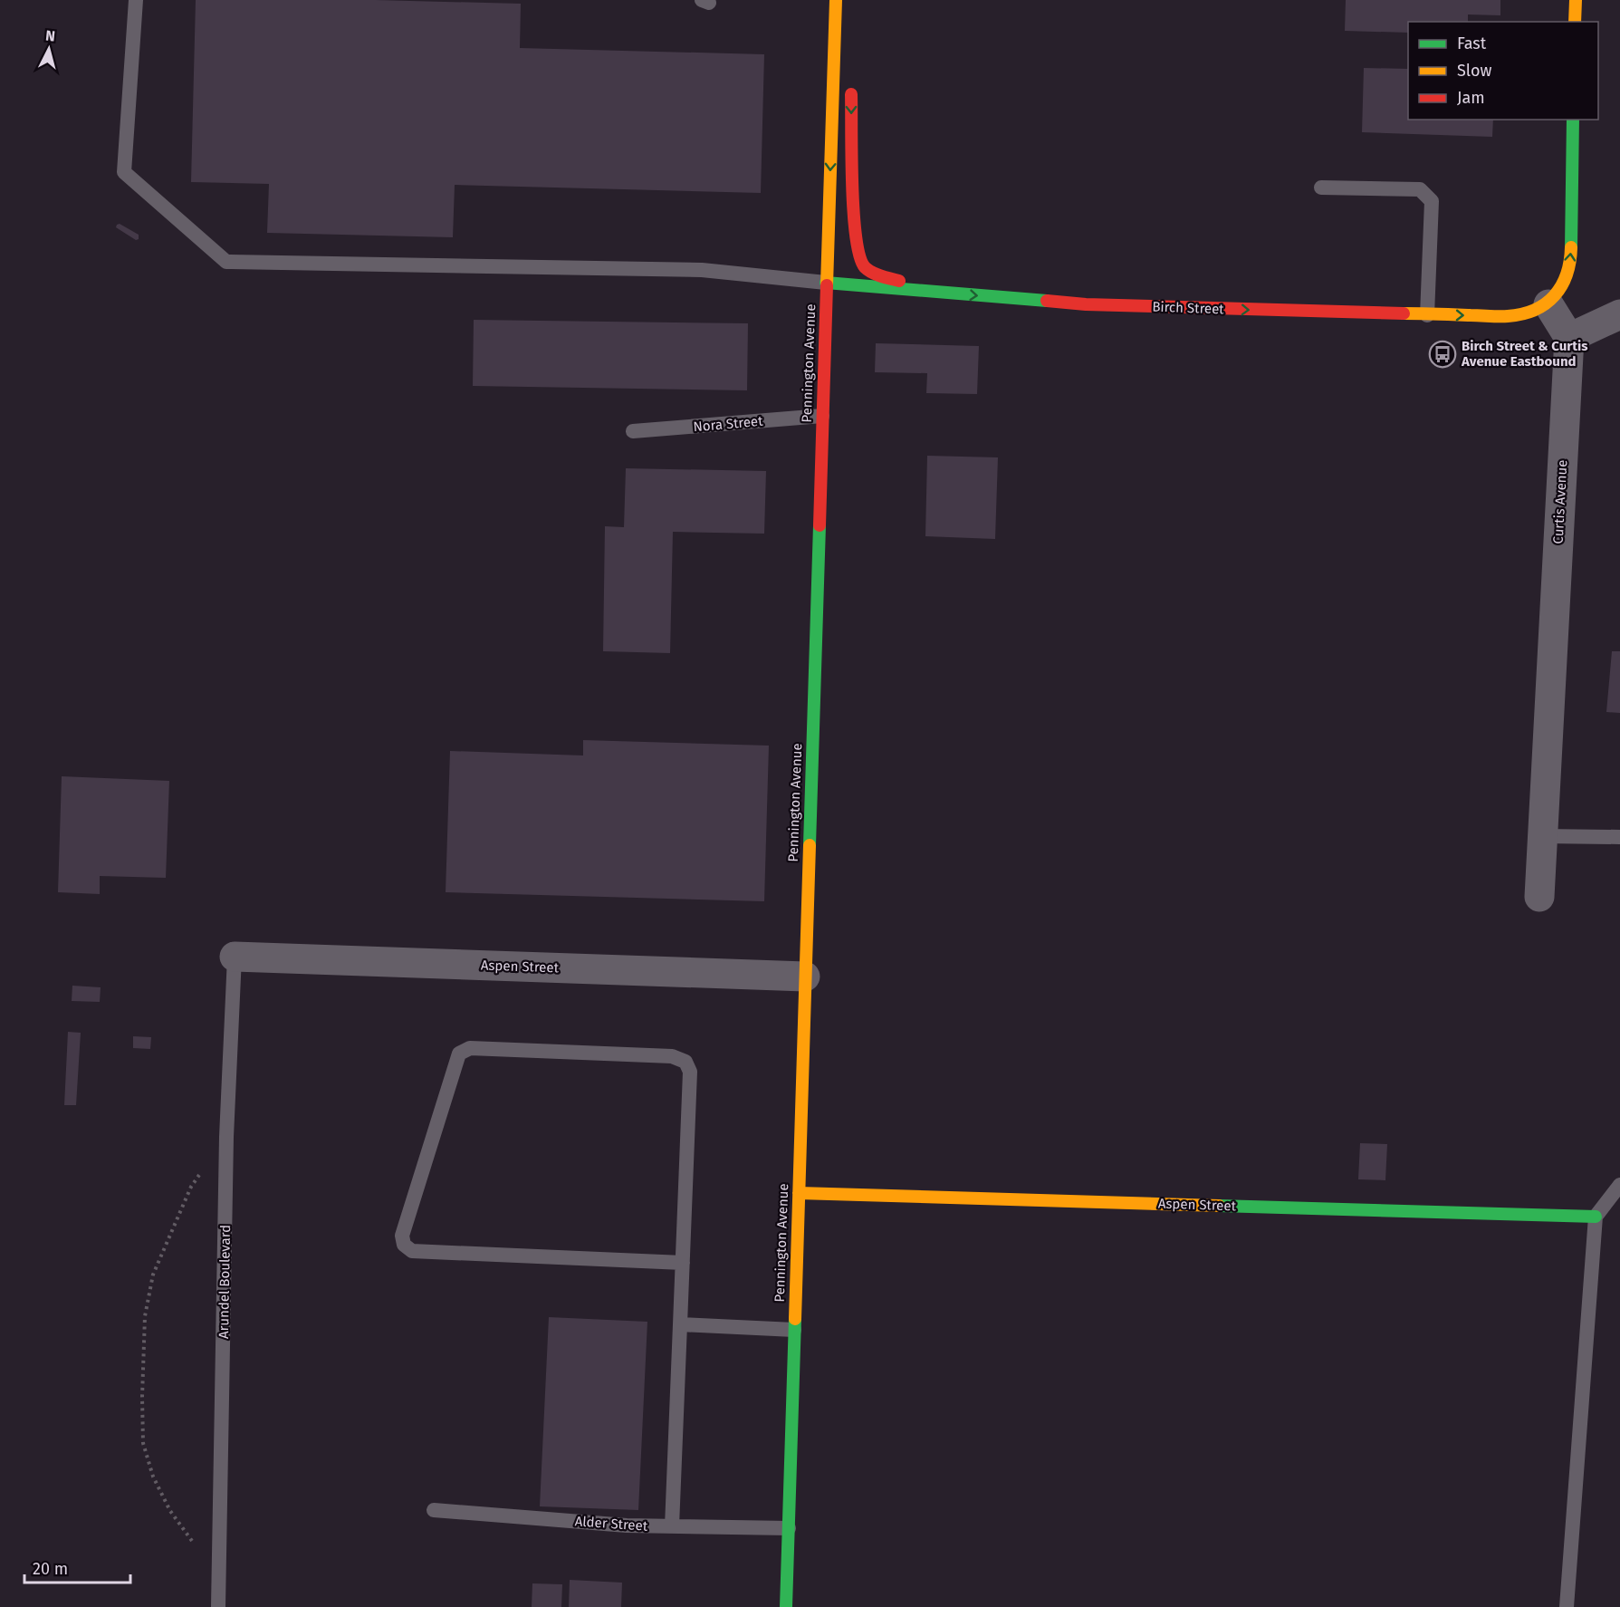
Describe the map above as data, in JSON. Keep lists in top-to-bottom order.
{
  "streets": {
    "main road": ["Birch Street", "Pennington Avenue", "Aspen Street"],
    "street": ["Curtis Avenue"],
    "lane": ["Nora Street", "Arundel Boulevard", "Alder Street"]
  },
  "crossings": [
    ["Birch Street", "Pennington Avenue"],
    ["Pennington Avenue", "Nora Street"],
    ["Pennington Avenue", "Aspen Street"],
    ["Pennington Avenue", "Alder Street"],
    ["Aspen Street", "Arundel Boulevard"]
  ],
  "one_way": ["Birch Street"],
  "places": {
    "bus stop": ["Birch Street & Curtis Avenue Eastbound"]
  },
  "legend": ["Fast", "Slow", "Jam"],
  "scale_bar": "20 m",
  "north": "top"
}
